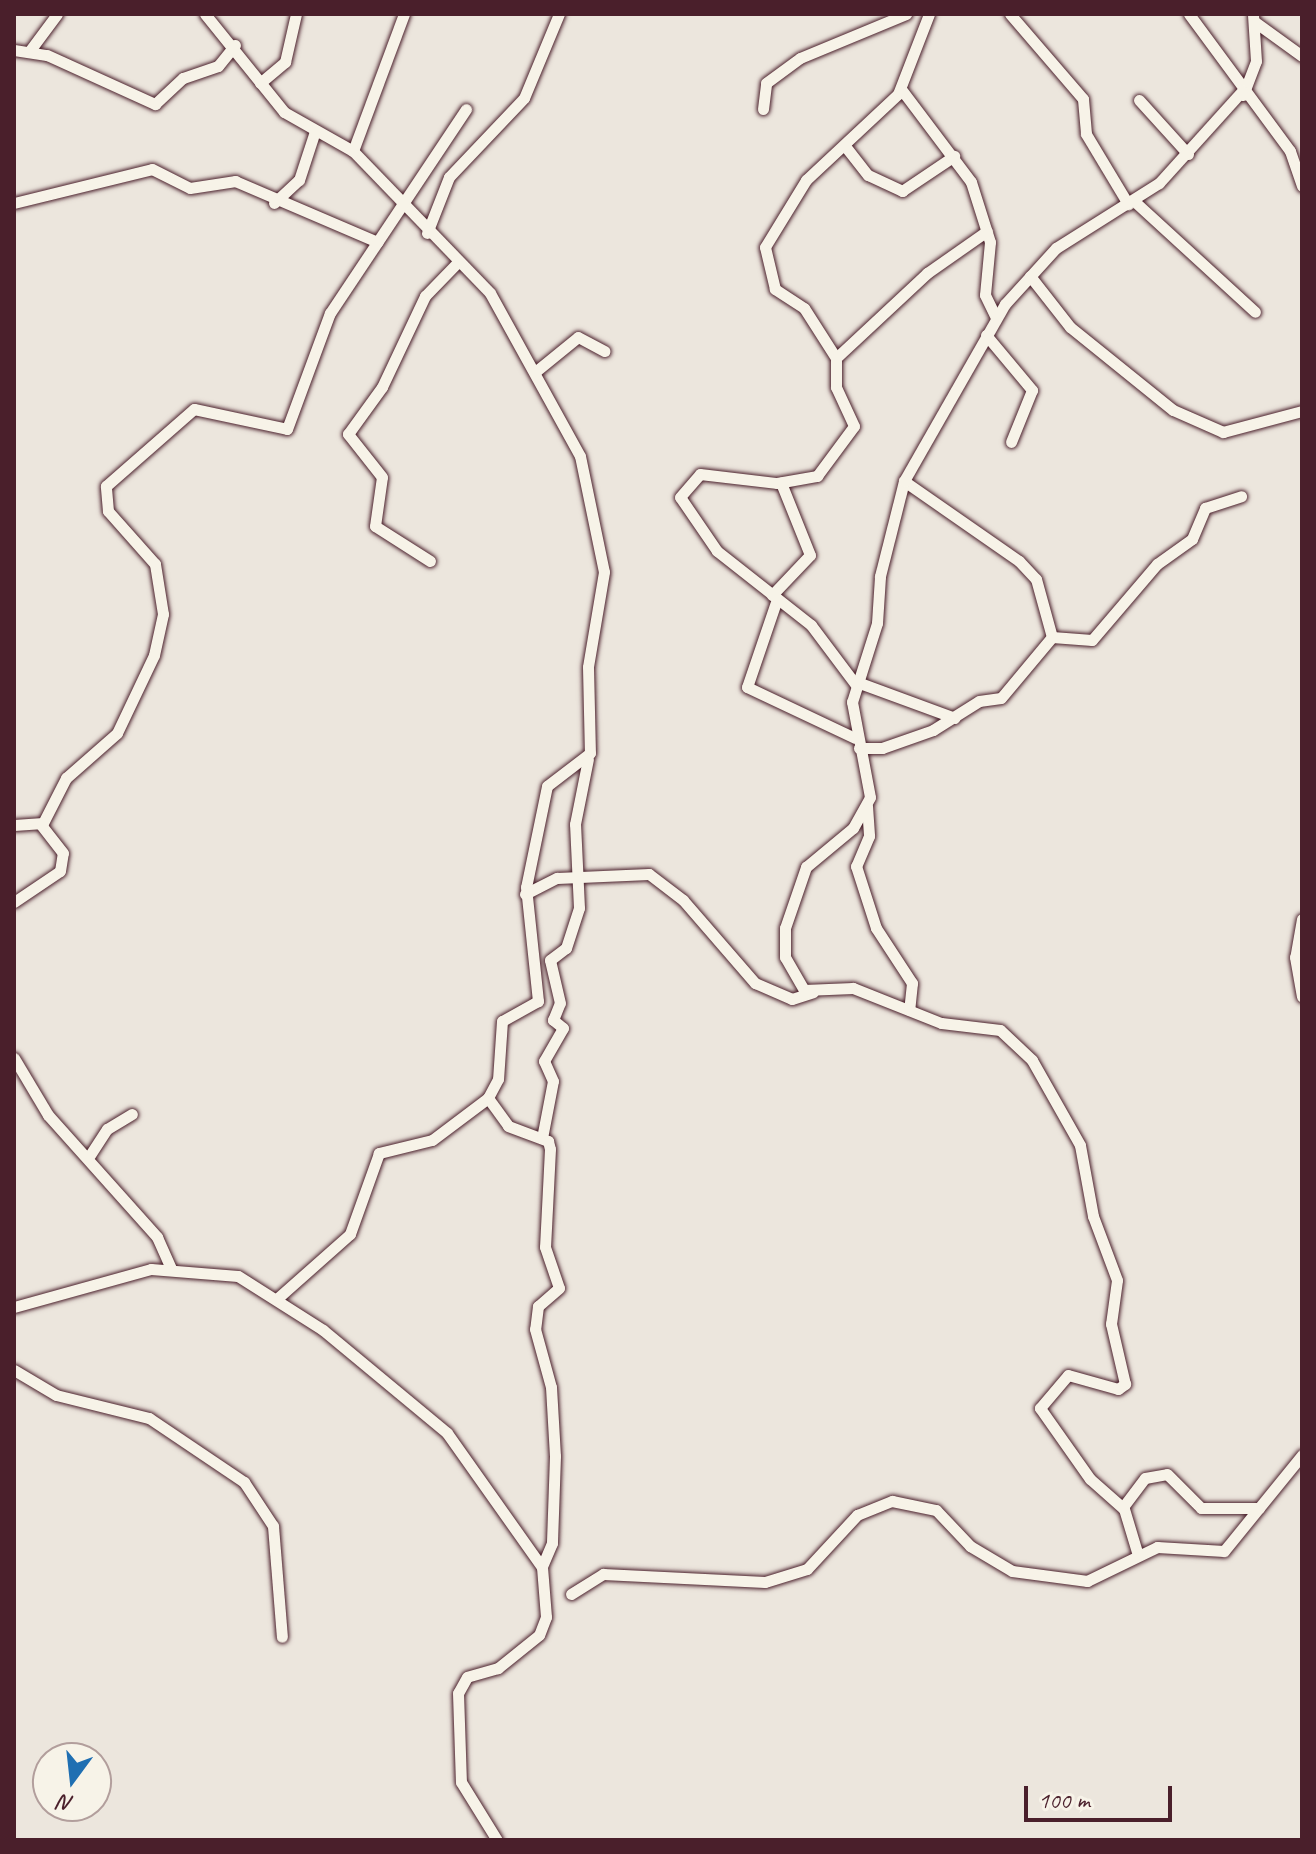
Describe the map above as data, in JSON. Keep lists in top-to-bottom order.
{
  "scale_bar": "100 m",
  "north": "bottom"
}
